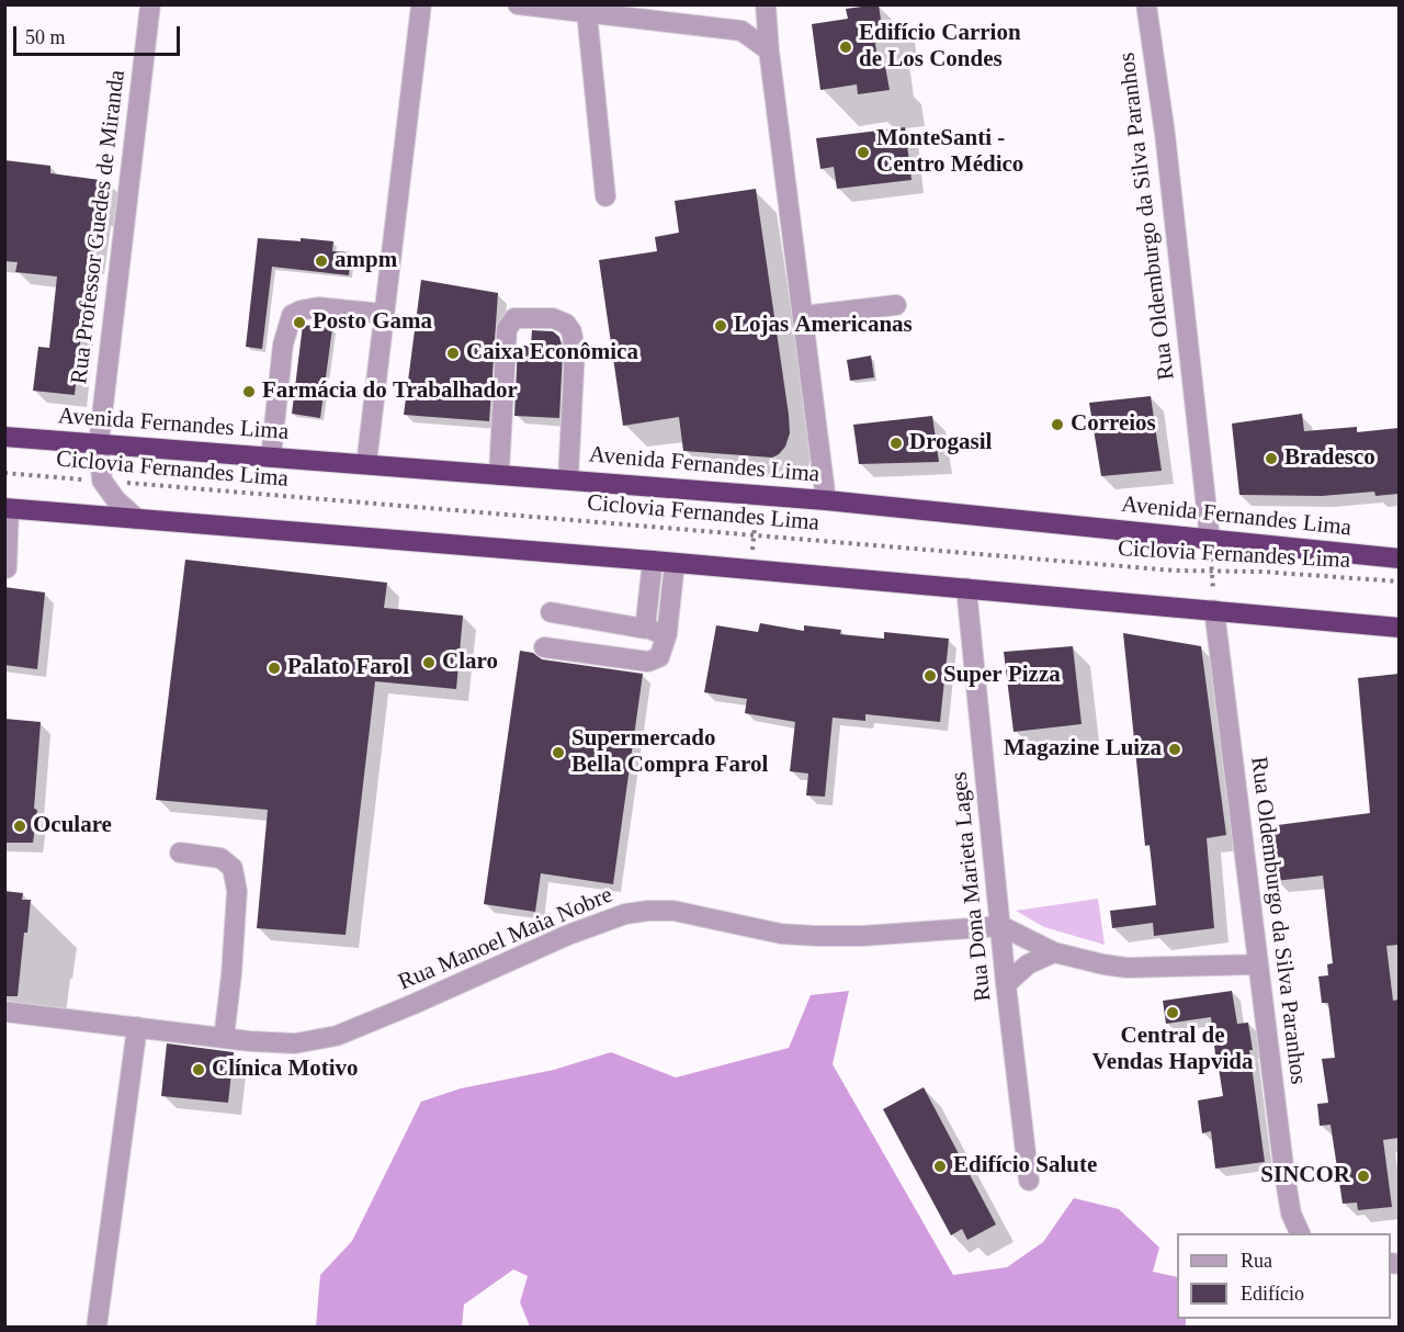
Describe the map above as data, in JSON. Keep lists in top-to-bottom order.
{
  "streets": {
    "highway": ["Avenida Fernandes Lima"],
    "street": [
      "Rua Oldemburgo da Silva Paranhos",
      "Rua Professor Guedes de Miranda",
      "Rua Dona Marieta Lages",
      "Rua Manoel Maia Nobre"
    ],
    "path": ["Ciclovia Fernandes Lima"]
  },
  "crossings": [
    ["Rua Oldemburgo da Silva Paranhos", "Avenida Fernandes Lima"],
    ["Rua Professor Guedes de Miranda", "Avenida Fernandes Lima"],
    ["Rua Professor Guedes de Miranda", "Ciclovia Fernandes Lima"],
    ["Rua Dona Marieta Lages", "Rua Manoel Maia Nobre"]
  ],
  "places": [
    "Edifício Carrion de Los Condes",
    "MonteSanti - Centro Médico",
    "ampm",
    "Posto Gama",
    "Lojas Americanas",
    "Caixa Econômica",
    "Farmácia do Trabalhador",
    "Correios",
    "Drogasil",
    "Bradesco",
    "Claro",
    "Palato Farol",
    "Super Pizza",
    "Magazine Luiza",
    "Supermercado Bella Compra Farol",
    "Oculare",
    "Central de Vendas Hapvida",
    "Clínica Motivo",
    "Edifício Salute",
    "SINCOR"
  ],
  "legend": ["Rua", "Edifício"],
  "scale_bar": "50 m"
}
